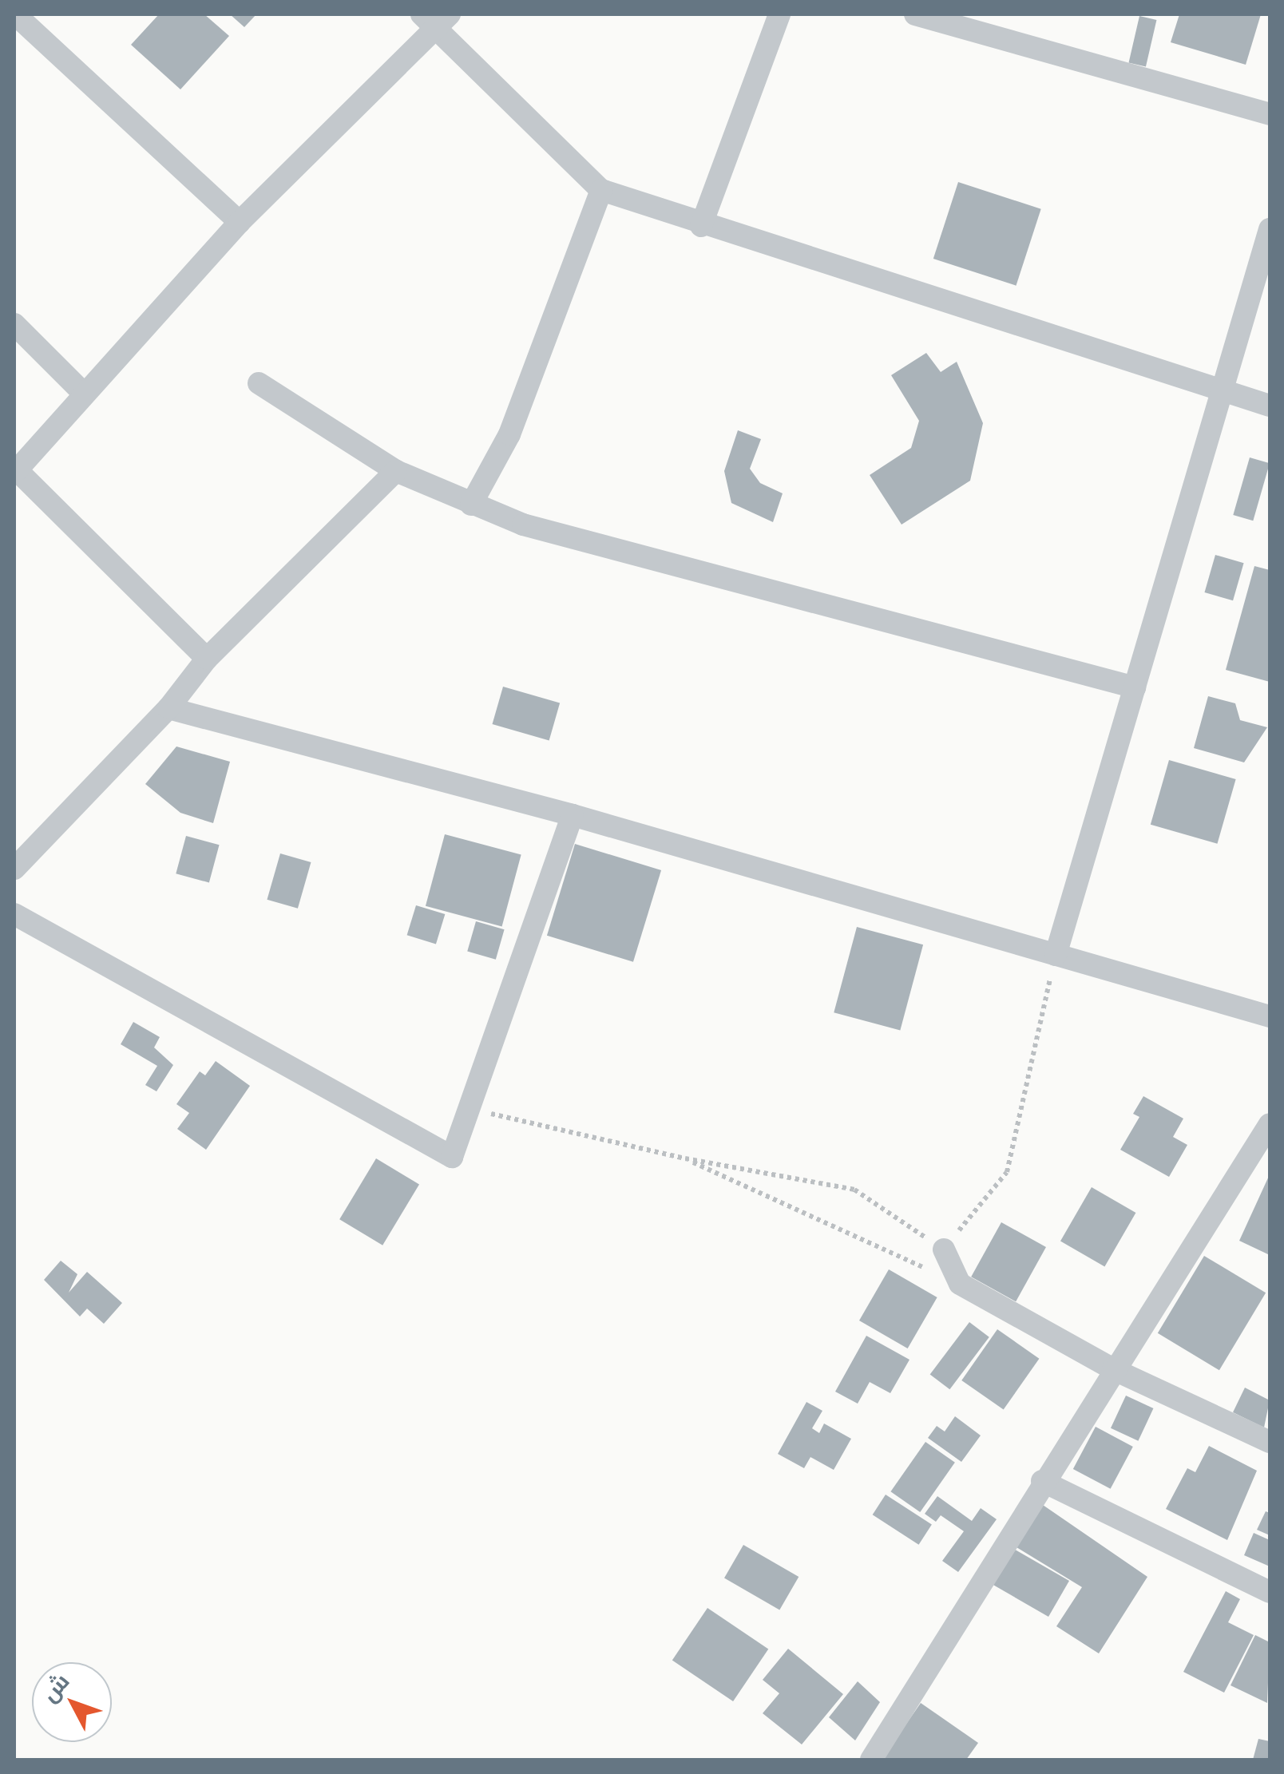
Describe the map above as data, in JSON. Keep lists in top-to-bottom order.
{
  "north": "top left"
}
